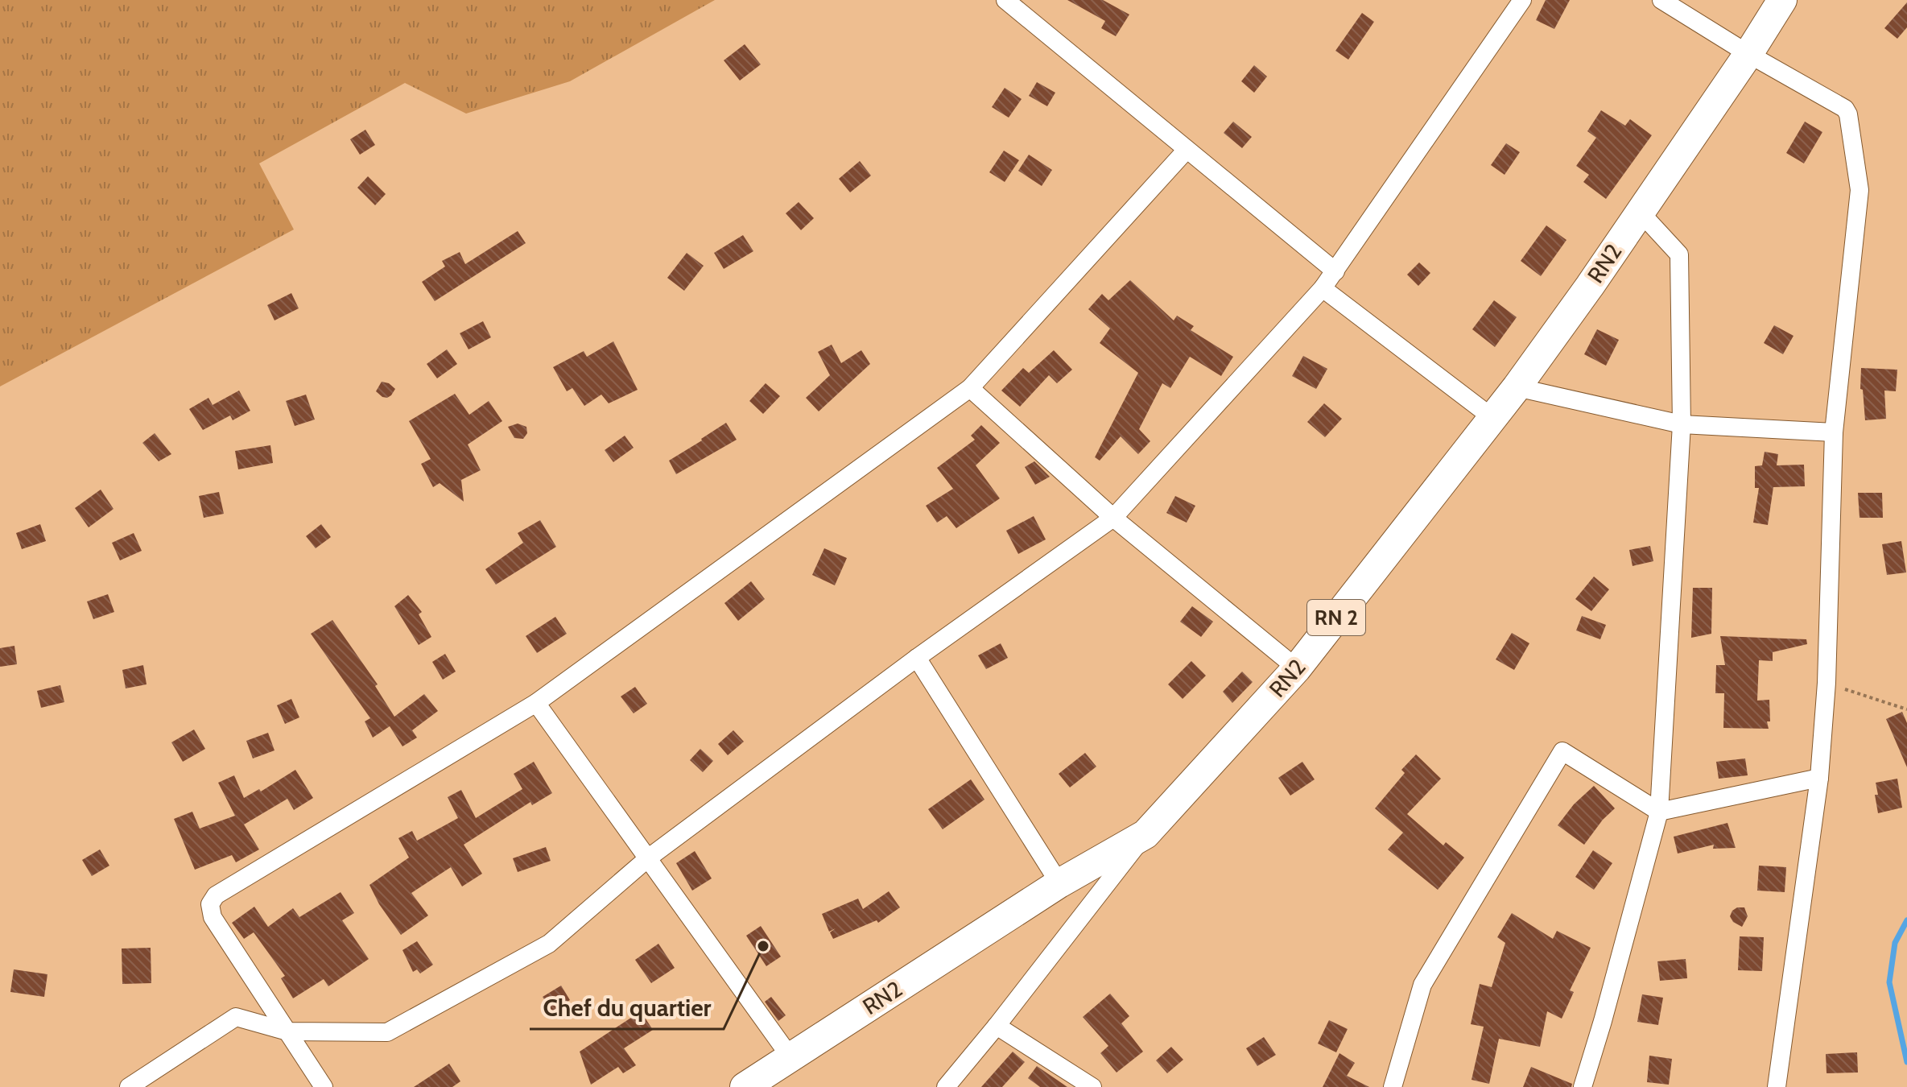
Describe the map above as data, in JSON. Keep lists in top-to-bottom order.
{
  "streets": {
    "main road": ["RN2", "RN 2"]
  },
  "places": ["Chef du quartier"]
}
